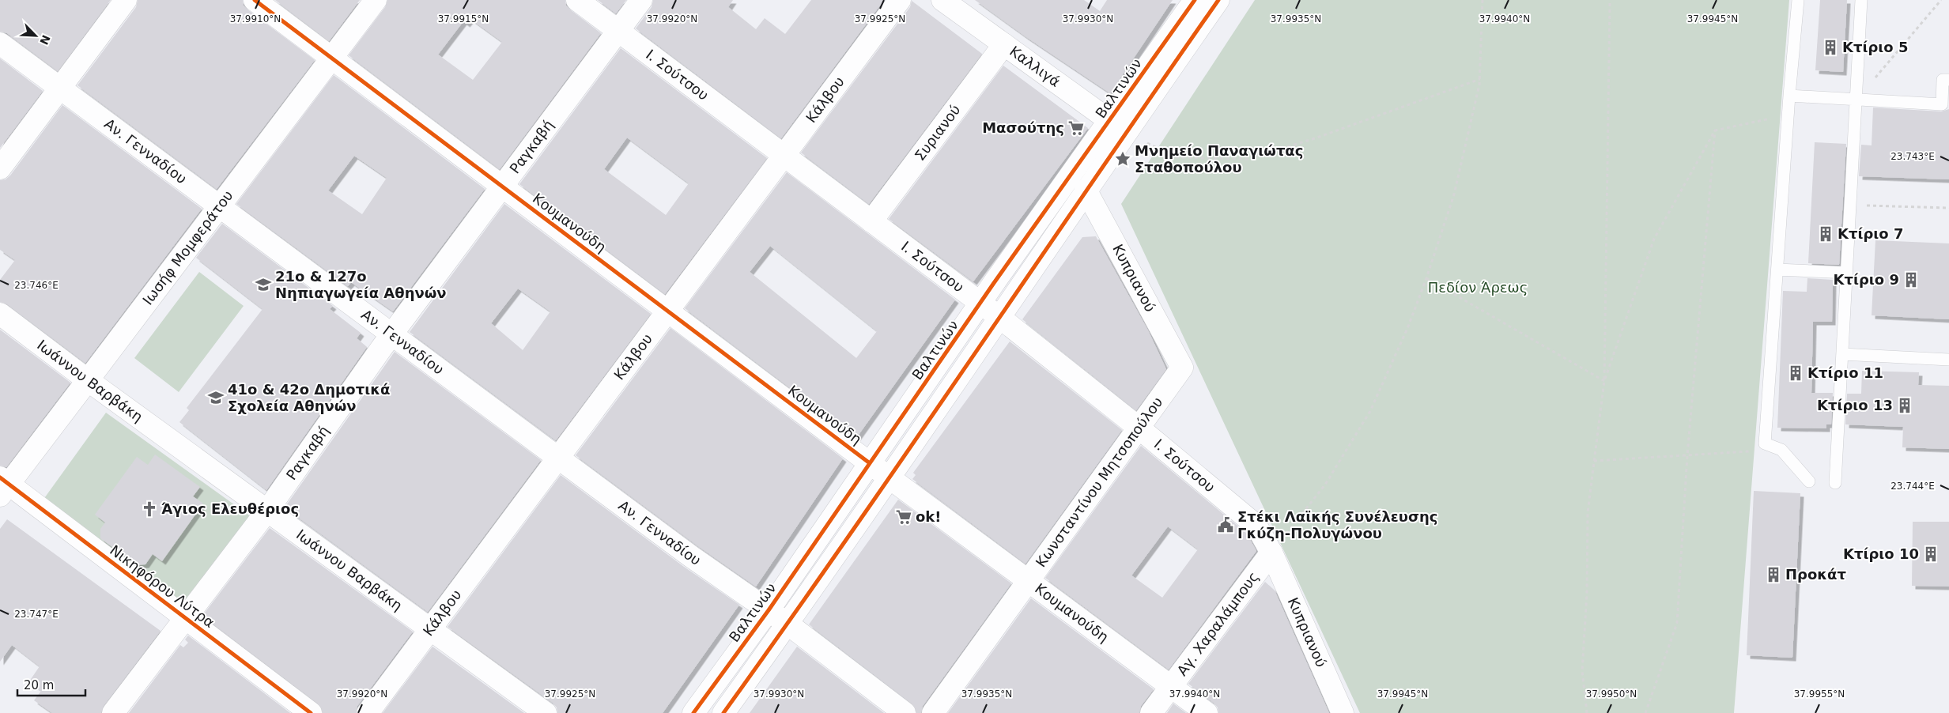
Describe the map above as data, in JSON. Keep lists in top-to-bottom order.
{
  "streets": {
    "street": [
      "Καλλιγά",
      "Ι. Σούτσου",
      "Βαλτινών",
      "Κάλβου",
      "Συριανού",
      "Ραγκαβή",
      "Αν. Γενναδίου",
      "Κουμανούδη",
      "Ιωσήφ Μομφεράτου",
      "Κυπριανού",
      "Ιωάννου Βαρβάκη",
      "Κωνσταντίνου Μητσοπούλου",
      "Νικηφόρου Λύτρα",
      "Αγ. Χαραλάμπους"
    ]
  },
  "crossings": [
    ["Καλλιγά", "Βαλτινών"],
    ["Καλλιγά", "Συριανού"],
    ["Ι. Σούτσου", "Βαλτινών"],
    ["Ι. Σούτσου", "Κάλβου"],
    ["Ι. Σούτσου", "Συριανού"],
    ["Ι. Σούτσου", "Ραγκαβή"],
    ["Ι. Σούτσου", "Κυπριανού"],
    ["Ι. Σούτσου", "Κωνσταντίνου Μητσοπούλου"],
    ["Ι. Σούτσου", "Αγ. Χαραλάμπους"],
    ["Βαλτινών", "Αν. Γενναδίου"],
    ["Βαλτινών", "Κουμανούδη"],
    ["Βαλτινών", "Κυπριανού"],
    ["Κάλβου", "Αν. Γενναδίου"],
    ["Κάλβου", "Κουμανούδη"],
    ["Κάλβου", "Ιωάννου Βαρβάκη"],
    ["Ραγκαβή", "Αν. Γενναδίου"],
    ["Ραγκαβή", "Κουμανούδη"],
    ["Ραγκαβή", "Ιωάννου Βαρβάκη"],
    ["Ραγκαβή", "Νικηφόρου Λύτρα"],
    ["Αν. Γενναδίου", "Ιωσήφ Μομφεράτου"],
    ["Κουμανούδη", "Ιωσήφ Μομφεράτου"],
    ["Κουμανούδη", "Κωνσταντίνου Μητσοπούλου"],
    ["Κουμανούδη", "Αγ. Χαραλάμπους"],
    ["Ιωσήφ Μομφεράτου", "Ιωάννου Βαρβάκη"],
    ["Ιωσήφ Μομφεράτου", "Νικηφόρου Λύτρα"],
    ["Κυπριανού", "Κωνσταντίνου Μητσοπούλου"],
    ["Κυπριανού", "Αγ. Χαραλάμπους"]
  ],
  "parks": ["Πεδίον Άρεως"],
  "places": {
    "building": [
      "Κτίριο 5",
      "Κτίριο 7",
      "Κτίριο 9",
      "Κτίριο 11",
      "Κτίριο 13",
      "Κτίριο 10",
      "Προκάτ"
    ],
    "supermarket": ["Μασούτης", "ok!"],
    "place": ["Μνημείο Παναγιώτας Σταθοπούλου"],
    "school or university": ["21ο & 127ο Νηπιαγωγεία Αθηνών", "41ο & 42ο Δημοτικά Σχολεία Αθηνών"],
    "church": ["Άγιος Ελευθέριος"],
    "public building": ["Στέκι Λαϊκής Συνέλευσης Γκύζη-Πολυγώνου"]
  },
  "scale_bar": "20 m",
  "north": "bottom right",
  "coordinates": [
    "37.9910°N",
    "37.9915°N",
    "37.9920°N",
    "37.9925°N",
    "37.9930°N",
    "37.9940°N",
    "37.9945°N",
    "37.9935°N",
    "23.743°E",
    "23.746°E",
    "23.744°E",
    "23.747°E",
    "37.9950°N",
    "37.9955°N"
  ]
}
